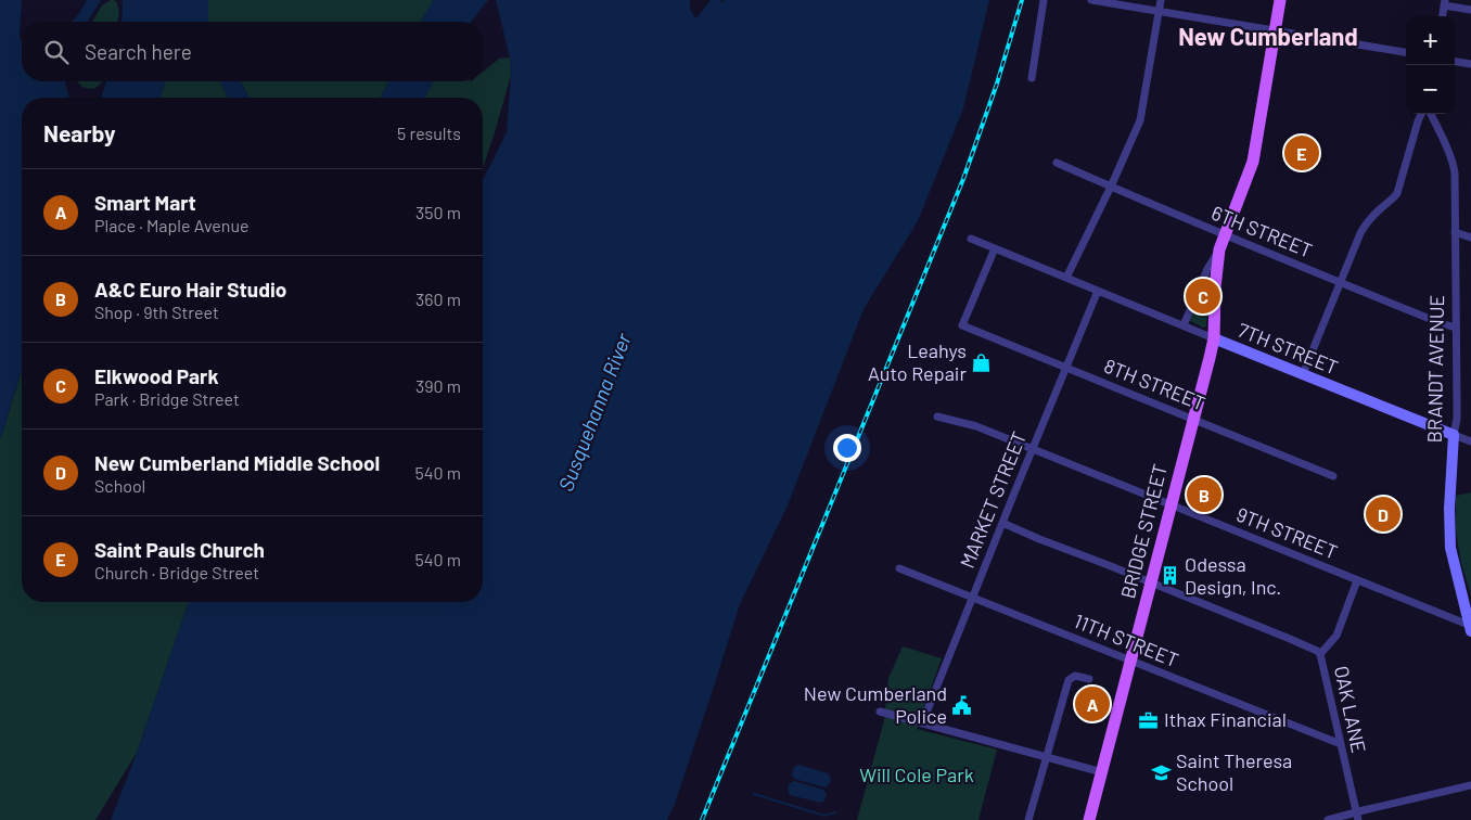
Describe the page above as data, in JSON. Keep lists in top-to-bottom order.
{
  "streets": {
    "main road": ["7TH STREET", "BRANDT AVENUE", "BRIDGE STREET"],
    "street": [
      "6TH STREET",
      "8TH STREET",
      "MARKET STREET",
      "9TH STREET",
      "11TH STREET",
      "OAK LANE"
    ]
  },
  "crossings": [
    ["6TH STREET", "BRANDT AVENUE"],
    ["6TH STREET", "BRIDGE STREET"],
    ["7TH STREET", "BRANDT AVENUE"],
    ["7TH STREET", "8TH STREET"],
    ["7TH STREET", "MARKET STREET"],
    ["7TH STREET", "BRIDGE STREET"],
    ["BRANDT AVENUE", "9TH STREET"],
    ["8TH STREET", "MARKET STREET"],
    ["8TH STREET", "BRIDGE STREET"],
    ["MARKET STREET", "9TH STREET"],
    ["MARKET STREET", "11TH STREET"],
    ["BRIDGE STREET", "9TH STREET"],
    ["BRIDGE STREET", "11TH STREET"],
    ["9TH STREET", "OAK LANE"],
    ["11TH STREET", "OAK LANE"]
  ],
  "districts": ["New Cumberland"],
  "water": ["Susquehanna River"],
  "parks": ["Will Cole Park"],
  "places": {
    "shop": ["Leahys Auto Repair"],
    "building": ["Odessa Design, Inc."],
    "public building": ["New Cumberland Police"],
    "office": ["Ithax Financial"],
    "school or university": ["Saint Theresa School"]
  },
  "page": {
    "map_buttons": ["+", "−"],
    "search": "Search here",
    "heading": ["Nearby", "5 results"],
    "pins": [
      "E",
      "C",
      "B",
      "D",
      "A"
    ],
    "list": [
      {
        "mark": "A",
        "name": "Smart Mart",
        "note": "Place · Maple Avenue",
        "value": "350 m"
      },
      {
        "mark": "B",
        "name": "A&C Euro Hair Studio",
        "note": "Shop · 9th Street",
        "value": "360 m"
      },
      {
        "mark": "C",
        "name": "Elkwood Park",
        "note": "Park · Bridge Street",
        "value": "390 m"
      },
      {
        "mark": "D",
        "name": "New Cumberland Middle School",
        "note": "School",
        "value": "540 m"
      },
      {
        "mark": "E",
        "name": "Saint Pauls Church",
        "note": "Church · Bridge Street",
        "value": "540 m"
      }
    ]
  }
}
